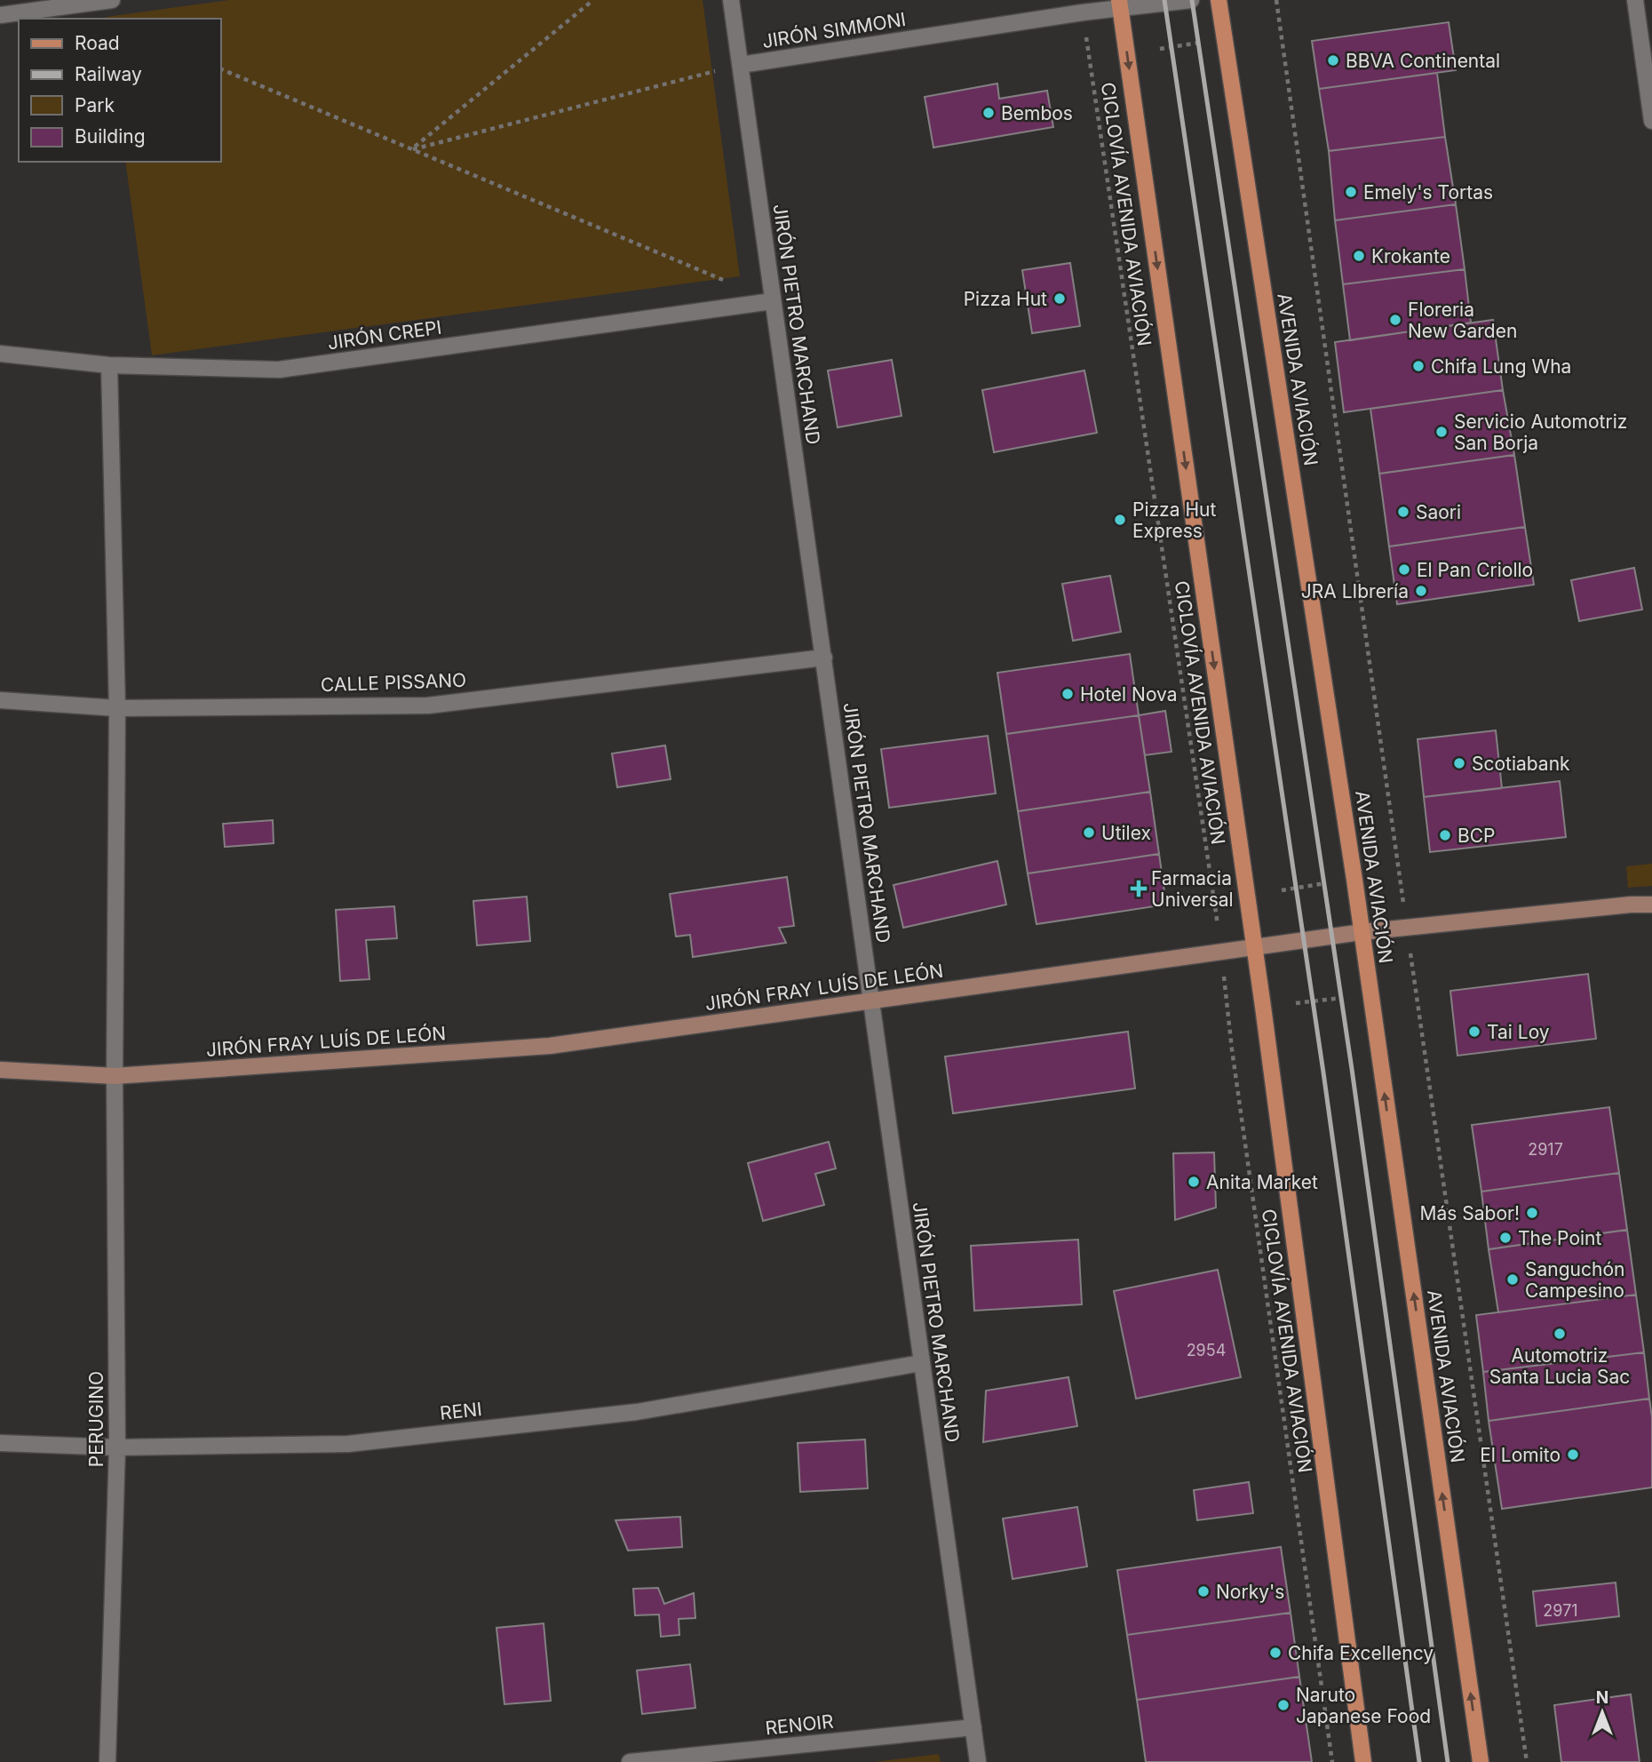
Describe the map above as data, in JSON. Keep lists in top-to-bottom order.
{
  "streets": {
    "main road": ["AVENIDA AVIACIÓN"],
    "street": [
      "JIRÓN SIMMONI",
      "JIRÓN PIETRO MARCHAND",
      "JIRÓN CREPI",
      "CALLE PISSANO",
      "JIRÓN FRAY LUÍS DE LEÓN",
      "RENI",
      "PERUGINO",
      "RENOIR"
    ],
    "path": ["CICLOVÍA AVENIDA AVIACIÓN"]
  },
  "crossings": [
    ["JIRÓN SIMMONI", "CICLOVÍA AVENIDA AVIACIÓN"],
    ["JIRÓN SIMMONI", "JIRÓN PIETRO MARCHAND"],
    ["CICLOVÍA AVENIDA AVIACIÓN", "JIRÓN FRAY LUÍS DE LEÓN"],
    ["JIRÓN PIETRO MARCHAND", "JIRÓN CREPI"],
    ["JIRÓN PIETRO MARCHAND", "CALLE PISSANO"],
    ["JIRÓN PIETRO MARCHAND", "JIRÓN FRAY LUÍS DE LEÓN"],
    ["JIRÓN PIETRO MARCHAND", "RENI"],
    ["JIRÓN PIETRO MARCHAND", "RENOIR"],
    ["JIRÓN CREPI", "PERUGINO"],
    ["AVENIDA AVIACIÓN", "JIRÓN FRAY LUÍS DE LEÓN"],
    ["CALLE PISSANO", "PERUGINO"],
    ["JIRÓN FRAY LUÍS DE LEÓN", "PERUGINO"],
    ["RENI", "PERUGINO"]
  ],
  "places": {
    "other": [
      "BBVA Continental",
      "Bembos",
      "Emely's Tortas",
      "Krokante",
      "Pizza Hut",
      "Floreria New Garden",
      "Chifa Lung Wha",
      "Servicio Automotriz San Borja",
      "Saori",
      "Pizza Hut Express",
      "El Pan Criollo",
      "JRA LIbrería",
      "Hotel Nova",
      "Scotiabank",
      "Utilex",
      "BCP",
      "Tai Loy",
      "Anita Market",
      "Más Sabor!",
      "The Point",
      "Sanguchón Campesino",
      "Automotriz Santa Lucia Sac",
      "El Lomito",
      "Norky's",
      "Chifa Excellency",
      "Naruto Japanese Food"
    ],
    "health": ["Farmacia Universal"]
  },
  "house_numbers": ["2917", "2954", "2971"],
  "legend": [
    "Road",
    "Railway",
    "Park",
    "Building"
  ],
  "north": "top"
}
